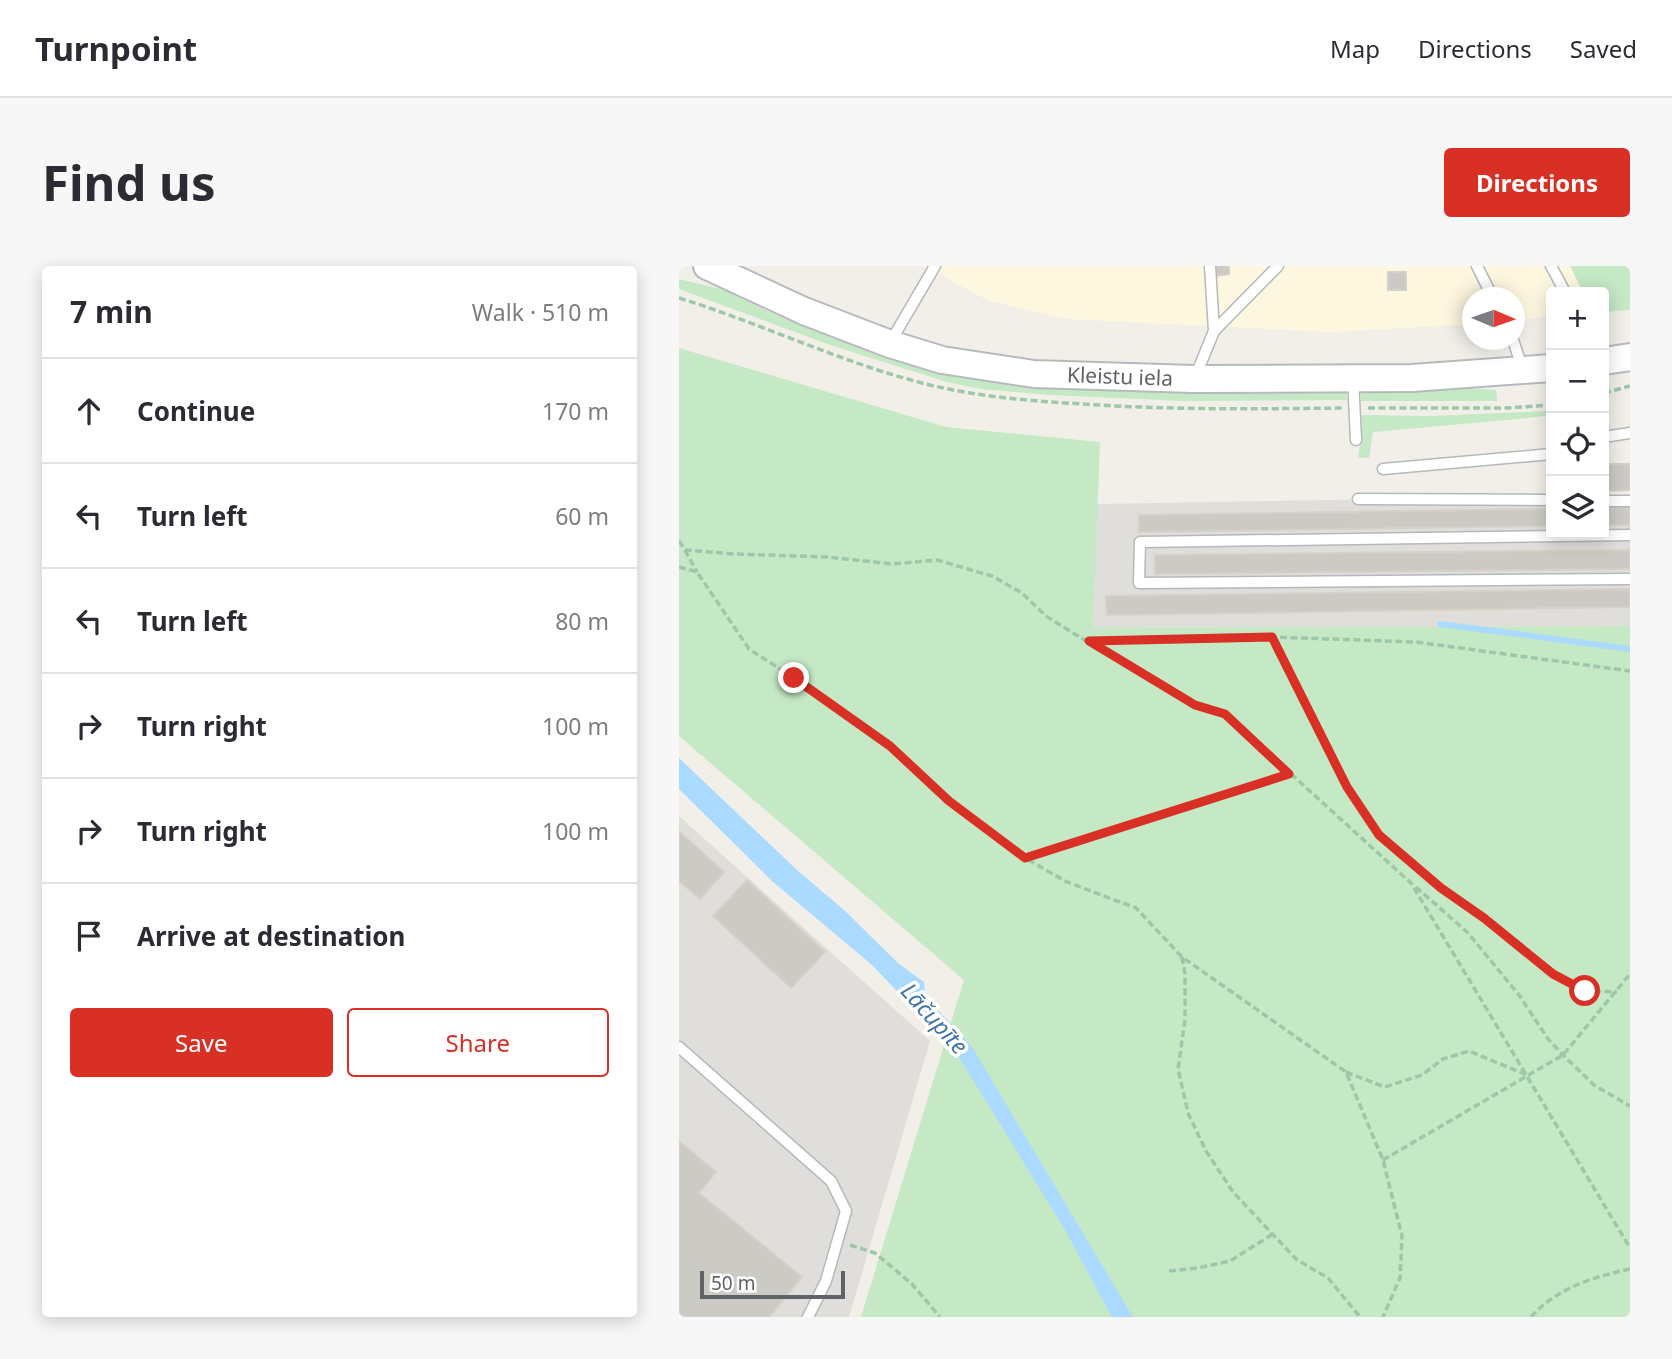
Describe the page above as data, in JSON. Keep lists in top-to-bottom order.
{
  "streets": {
    "main road": ["Kleistu iela"]
  },
  "water": ["Lāčupīte"],
  "scale_bar": "50 m",
  "north": "right",
  "page": {
    "header": "Turnpoint",
    "nav": ["Map", "Directions", "Saved"],
    "buttons": [
      "Directions",
      ["Save", "Share"]
    ],
    "title": "Find us",
    "heading": ["7 min", "Walk · 510 m"],
    "map_buttons": ["+", "−"],
    "list": [
      ["Continue", "170 m"],
      ["Turn left", "60 m"],
      ["Turn left", "80 m"],
      ["Turn right", "100 m"],
      ["Turn right", "100 m"],
      "Arrive at destination"
    ],
    "scale": "50 m"
  }
}
